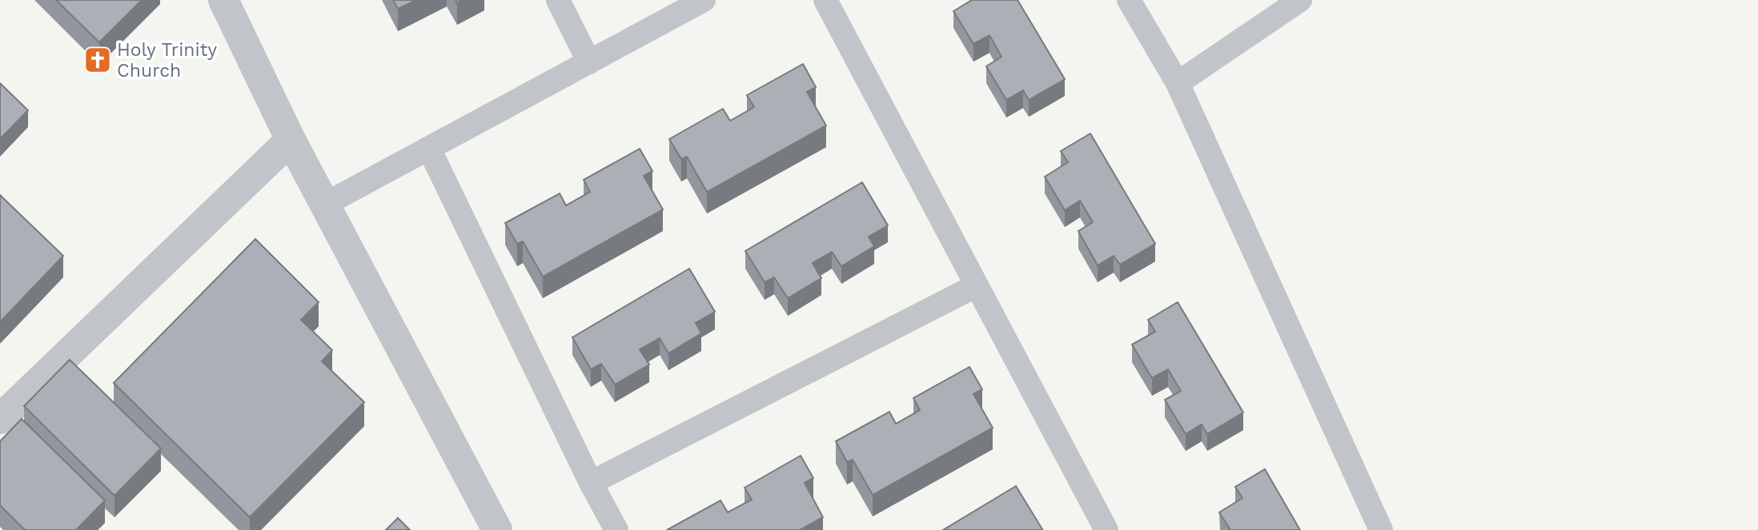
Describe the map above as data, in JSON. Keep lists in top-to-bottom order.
{
  "places": {
    "church": ["Holy Trinity Church"]
  }
}
